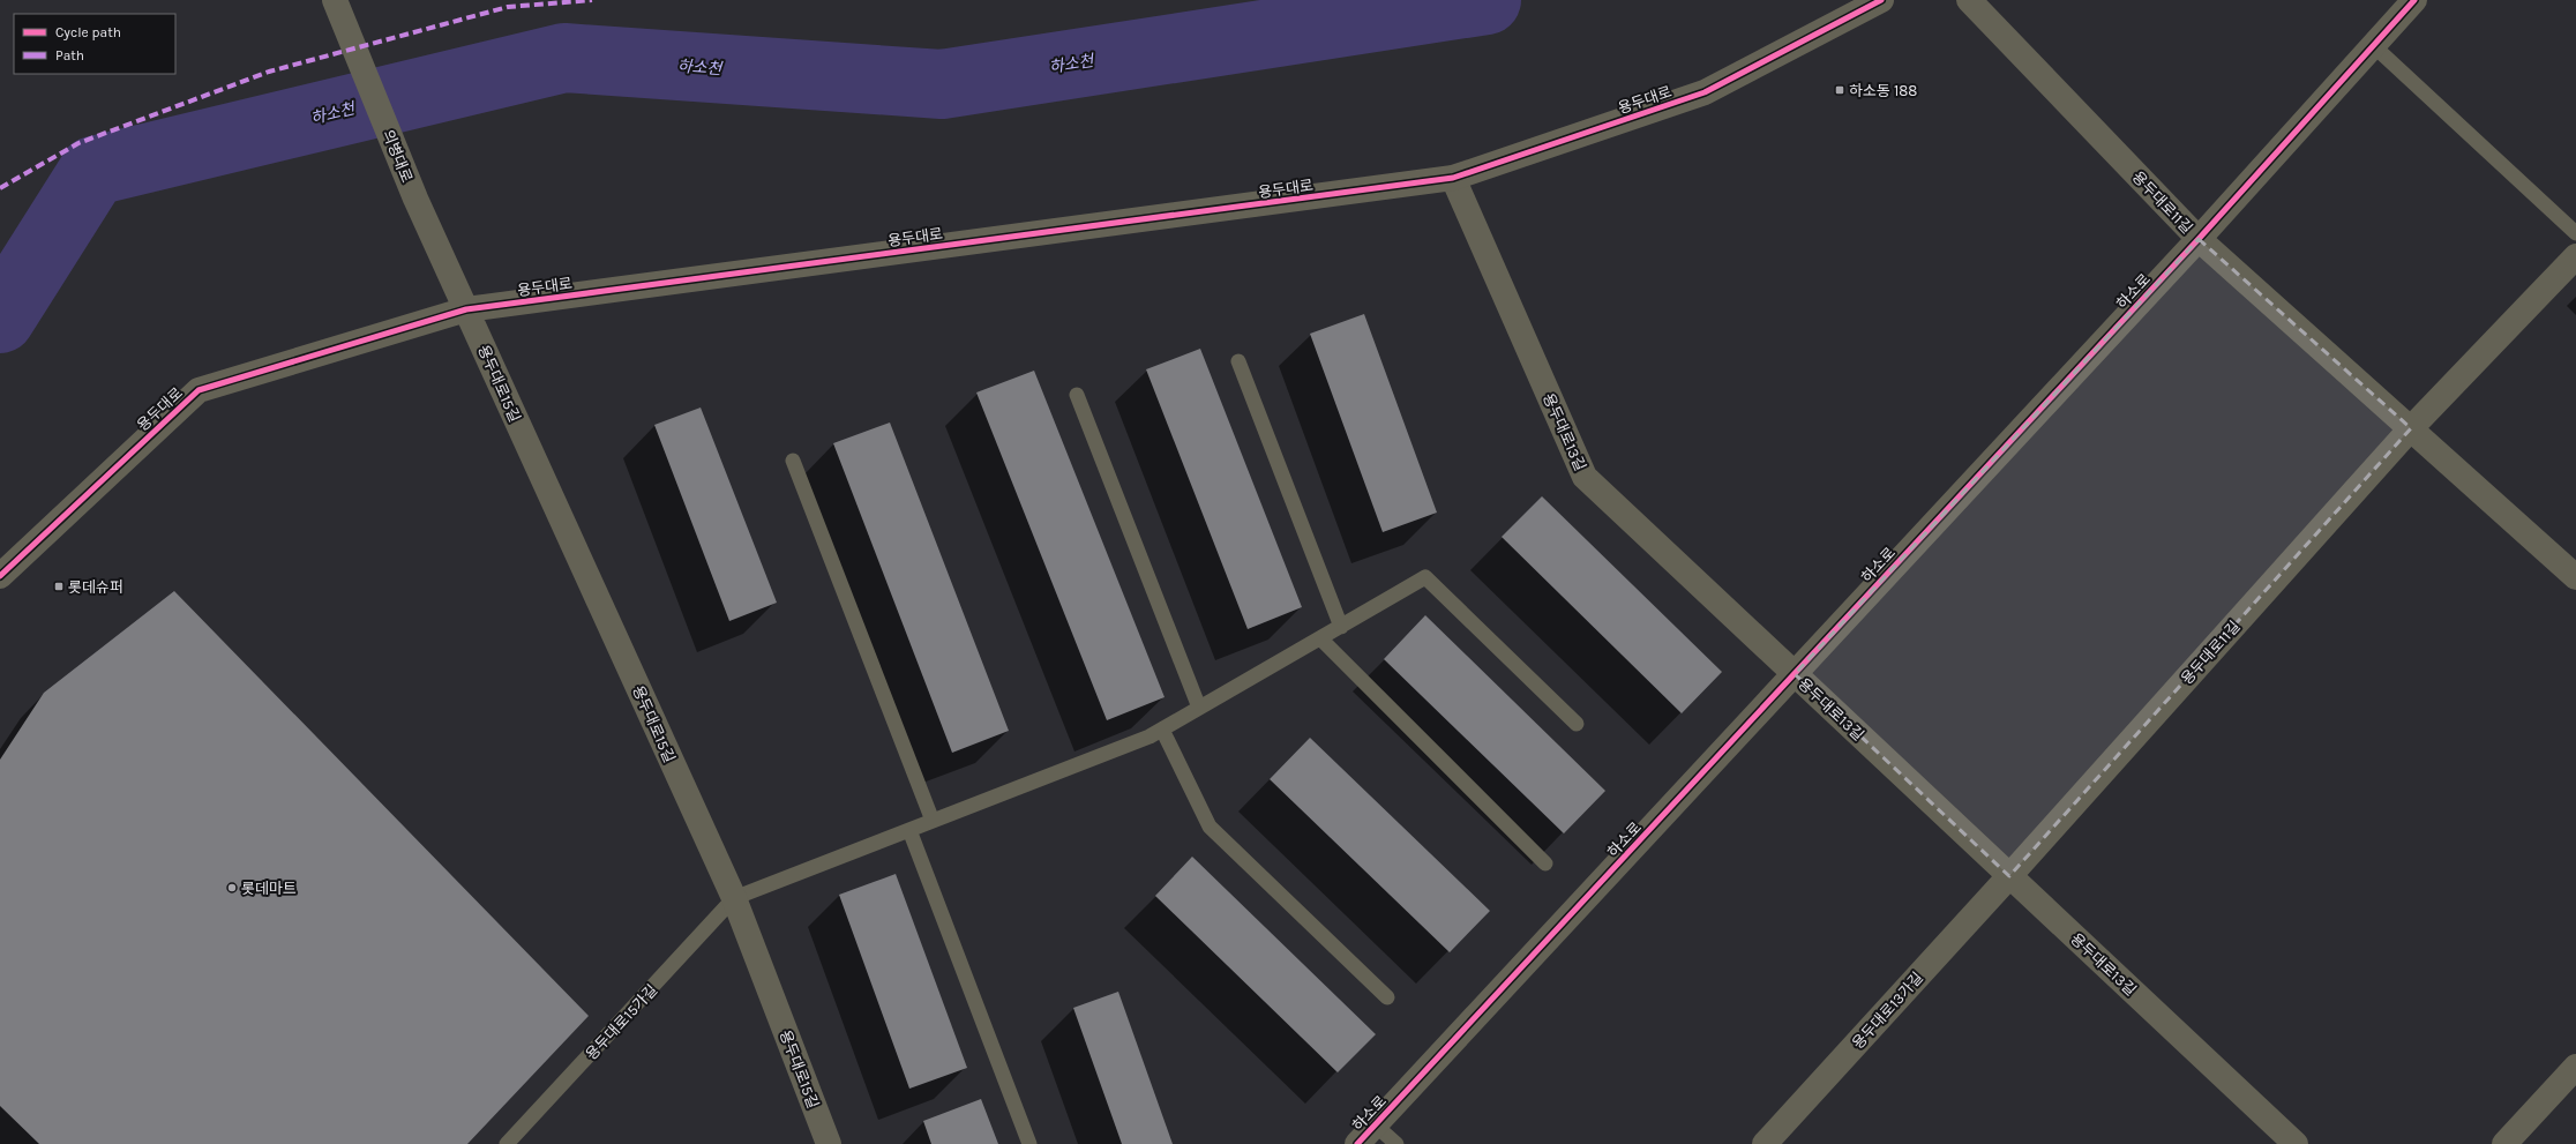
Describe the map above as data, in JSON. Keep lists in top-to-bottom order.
{
  "streets": {
    "street": [
      "용두대로",
      "의병대로",
      "용두대로11길",
      "하소로",
      "용두대로15길",
      "용두대로13길",
      "용두대로13가길"
    ],
    "lane": ["용두대로15가길"]
  },
  "crossings": [
    ["용두대로", "의병대로"],
    ["용두대로", "용두대로15길"],
    ["용두대로", "용두대로13길"],
    ["의병대로", "용두대로15길"],
    ["용두대로11길", "하소로"],
    ["용두대로11길", "용두대로13길"],
    ["용두대로11길", "용두대로13가길"],
    ["하소로", "용두대로13길"],
    ["용두대로15길", "용두대로15가길"],
    ["용두대로13길", "용두대로13가길"]
  ],
  "water": ["하소천"],
  "places": {
    "transit": ["하소동 188", "롯데슈퍼"],
    "other": ["롯데마트"]
  },
  "legend": ["Cycle path", "Path"]
}
